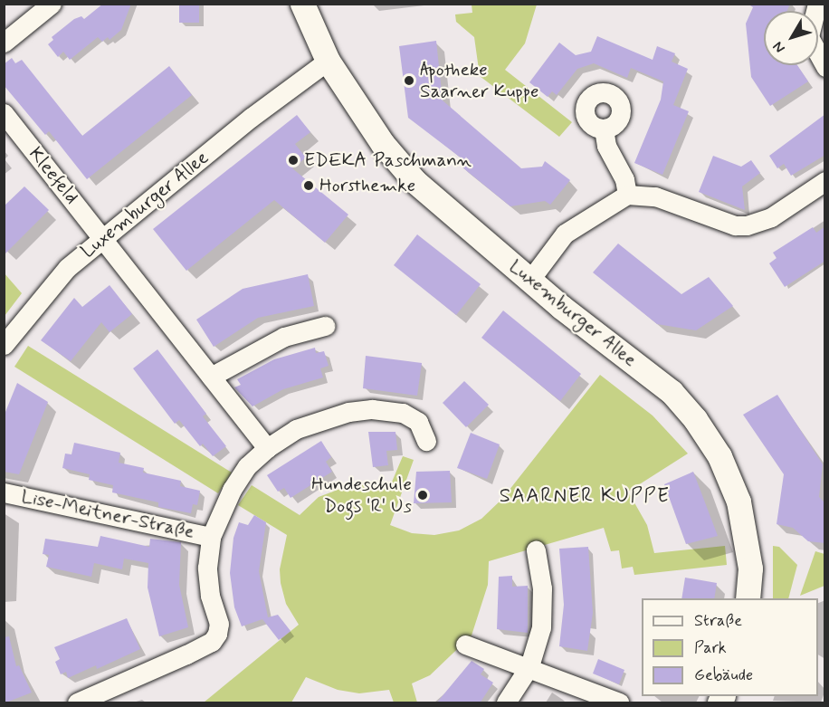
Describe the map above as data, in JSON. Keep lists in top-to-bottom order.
{
  "streets": {
    "street": ["Kleefeld", "Luxemburger Allee", "Lise-Meitner-Straße"]
  },
  "crossings": [
    ["Kleefeld", "Luxemburger Allee"]
  ],
  "districts": ["SAARNER KUPPE"],
  "places": [
    "Apotheke Saarner Kuppe",
    "EDEKA Paschmann",
    "Horsthemke",
    "Hundeschule Dogs 'R' Us"
  ],
  "legend": ["Straße", "Park", "Gebäude"],
  "north": "bottom left"
}
